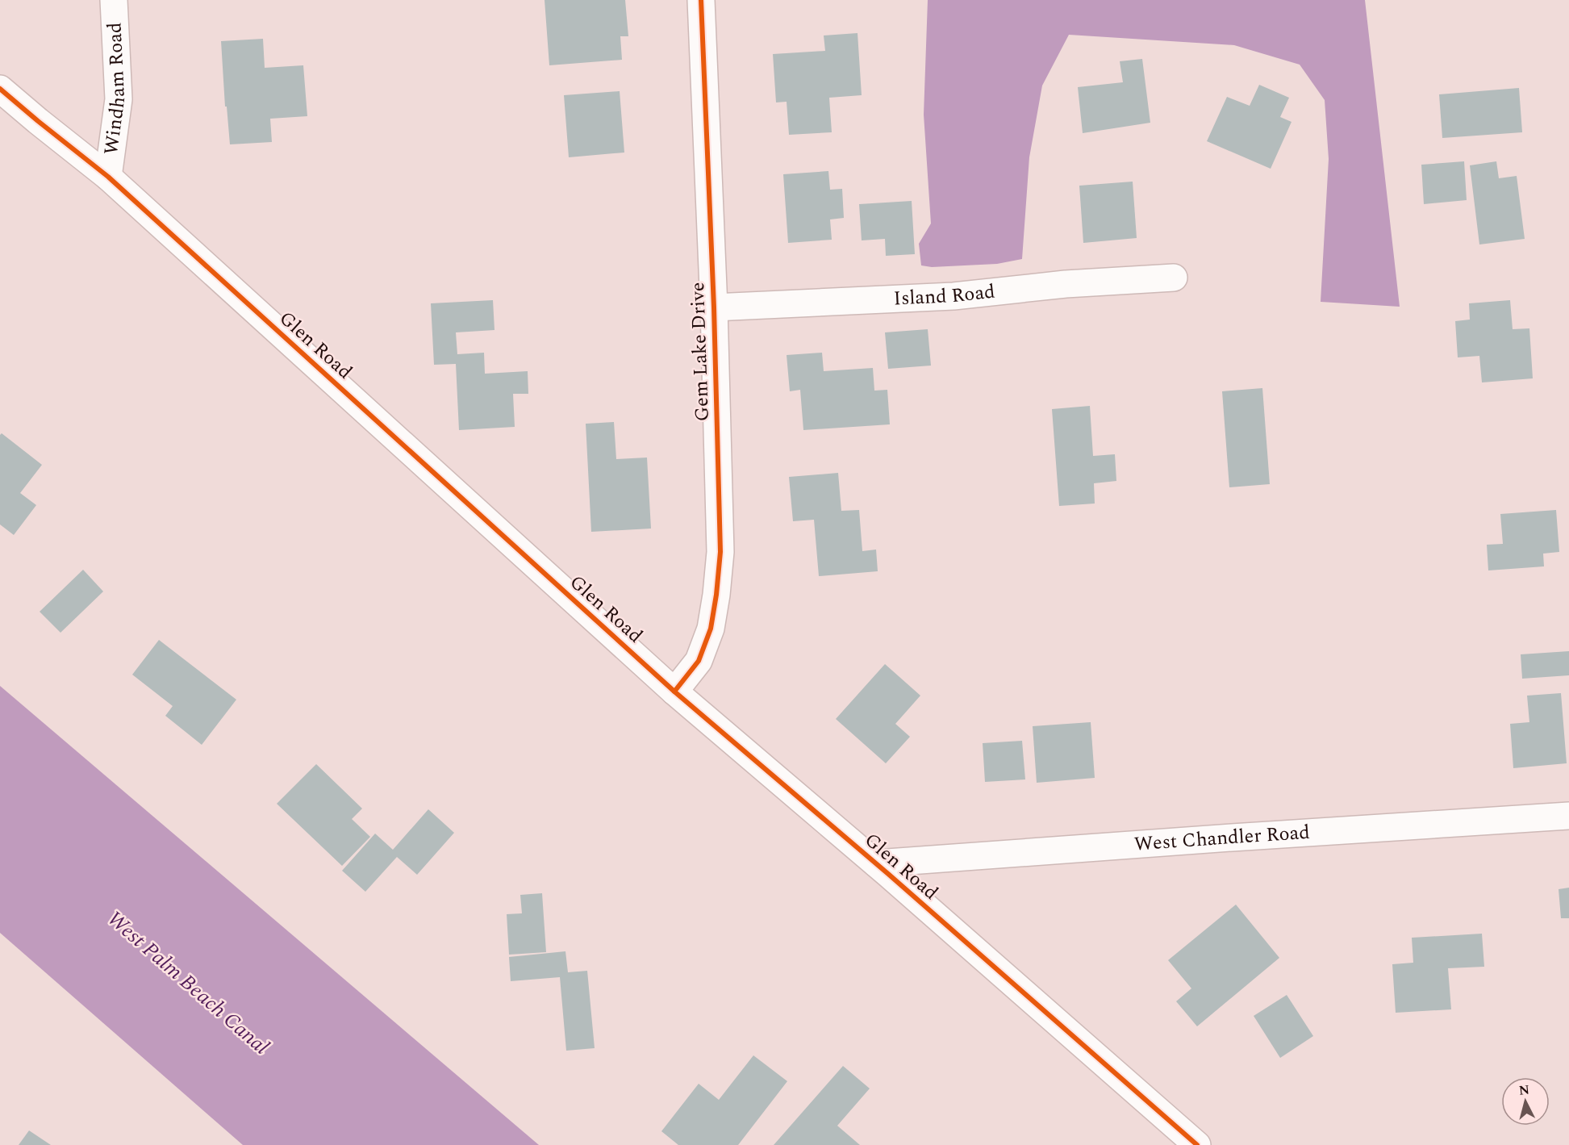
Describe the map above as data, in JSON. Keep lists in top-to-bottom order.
{
  "streets": {
    "street": [
      "Windham Road",
      "Island Road",
      "Glen Road",
      "Gem Lake Drive",
      "West Chandler Road"
    ]
  },
  "crossings": [
    ["Windham Road", "Glen Road"],
    ["Island Road", "Gem Lake Drive"],
    ["Glen Road", "Gem Lake Drive"],
    ["Glen Road", "West Chandler Road"]
  ],
  "water": ["West Palm Beach Canal"],
  "north": "top"
}
